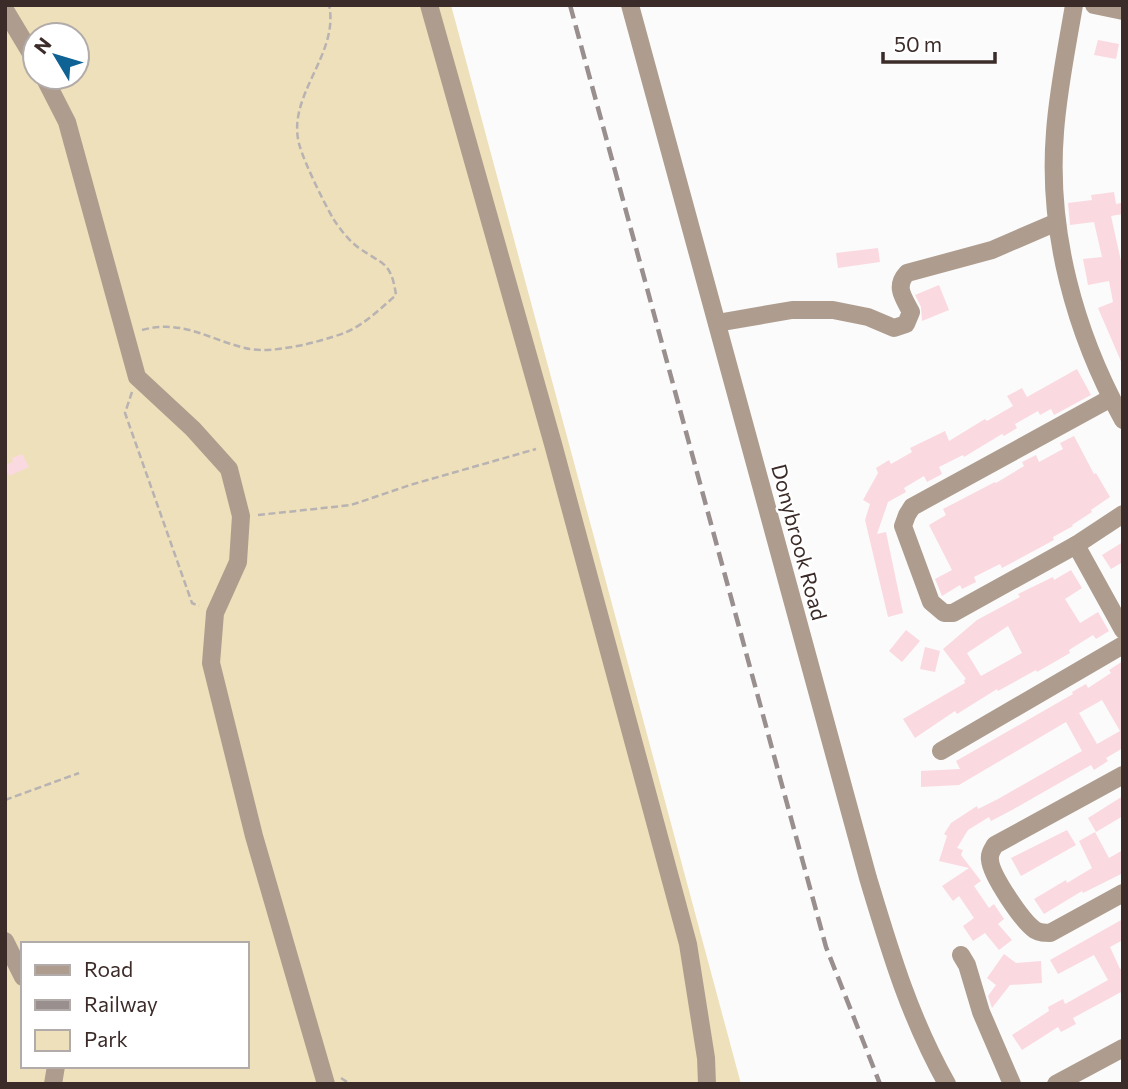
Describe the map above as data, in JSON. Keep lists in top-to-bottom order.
{
  "streets": {
    "street": ["Donybrook Road"]
  },
  "legend": ["Road", "Railway", "Park"],
  "scale_bar": "50 m",
  "north": "top left"
}
